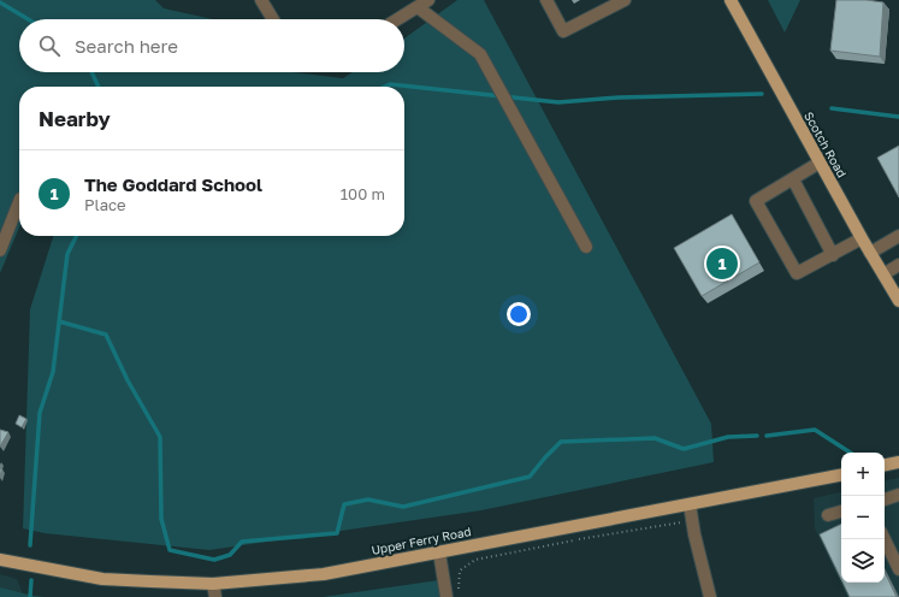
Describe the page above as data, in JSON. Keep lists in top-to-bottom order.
{
  "streets": {
    "main road": ["Scotch Road", "Upper Ferry Road"]
  },
  "page": {
    "search": "Search here",
    "heading": "Nearby",
    "list": [
      {
        "mark": "1",
        "name": "The Goddard School",
        "note": "Place",
        "value": "100 m"
      }
    ],
    "pins": "1",
    "map_buttons": ["+", "−"]
  }
}
